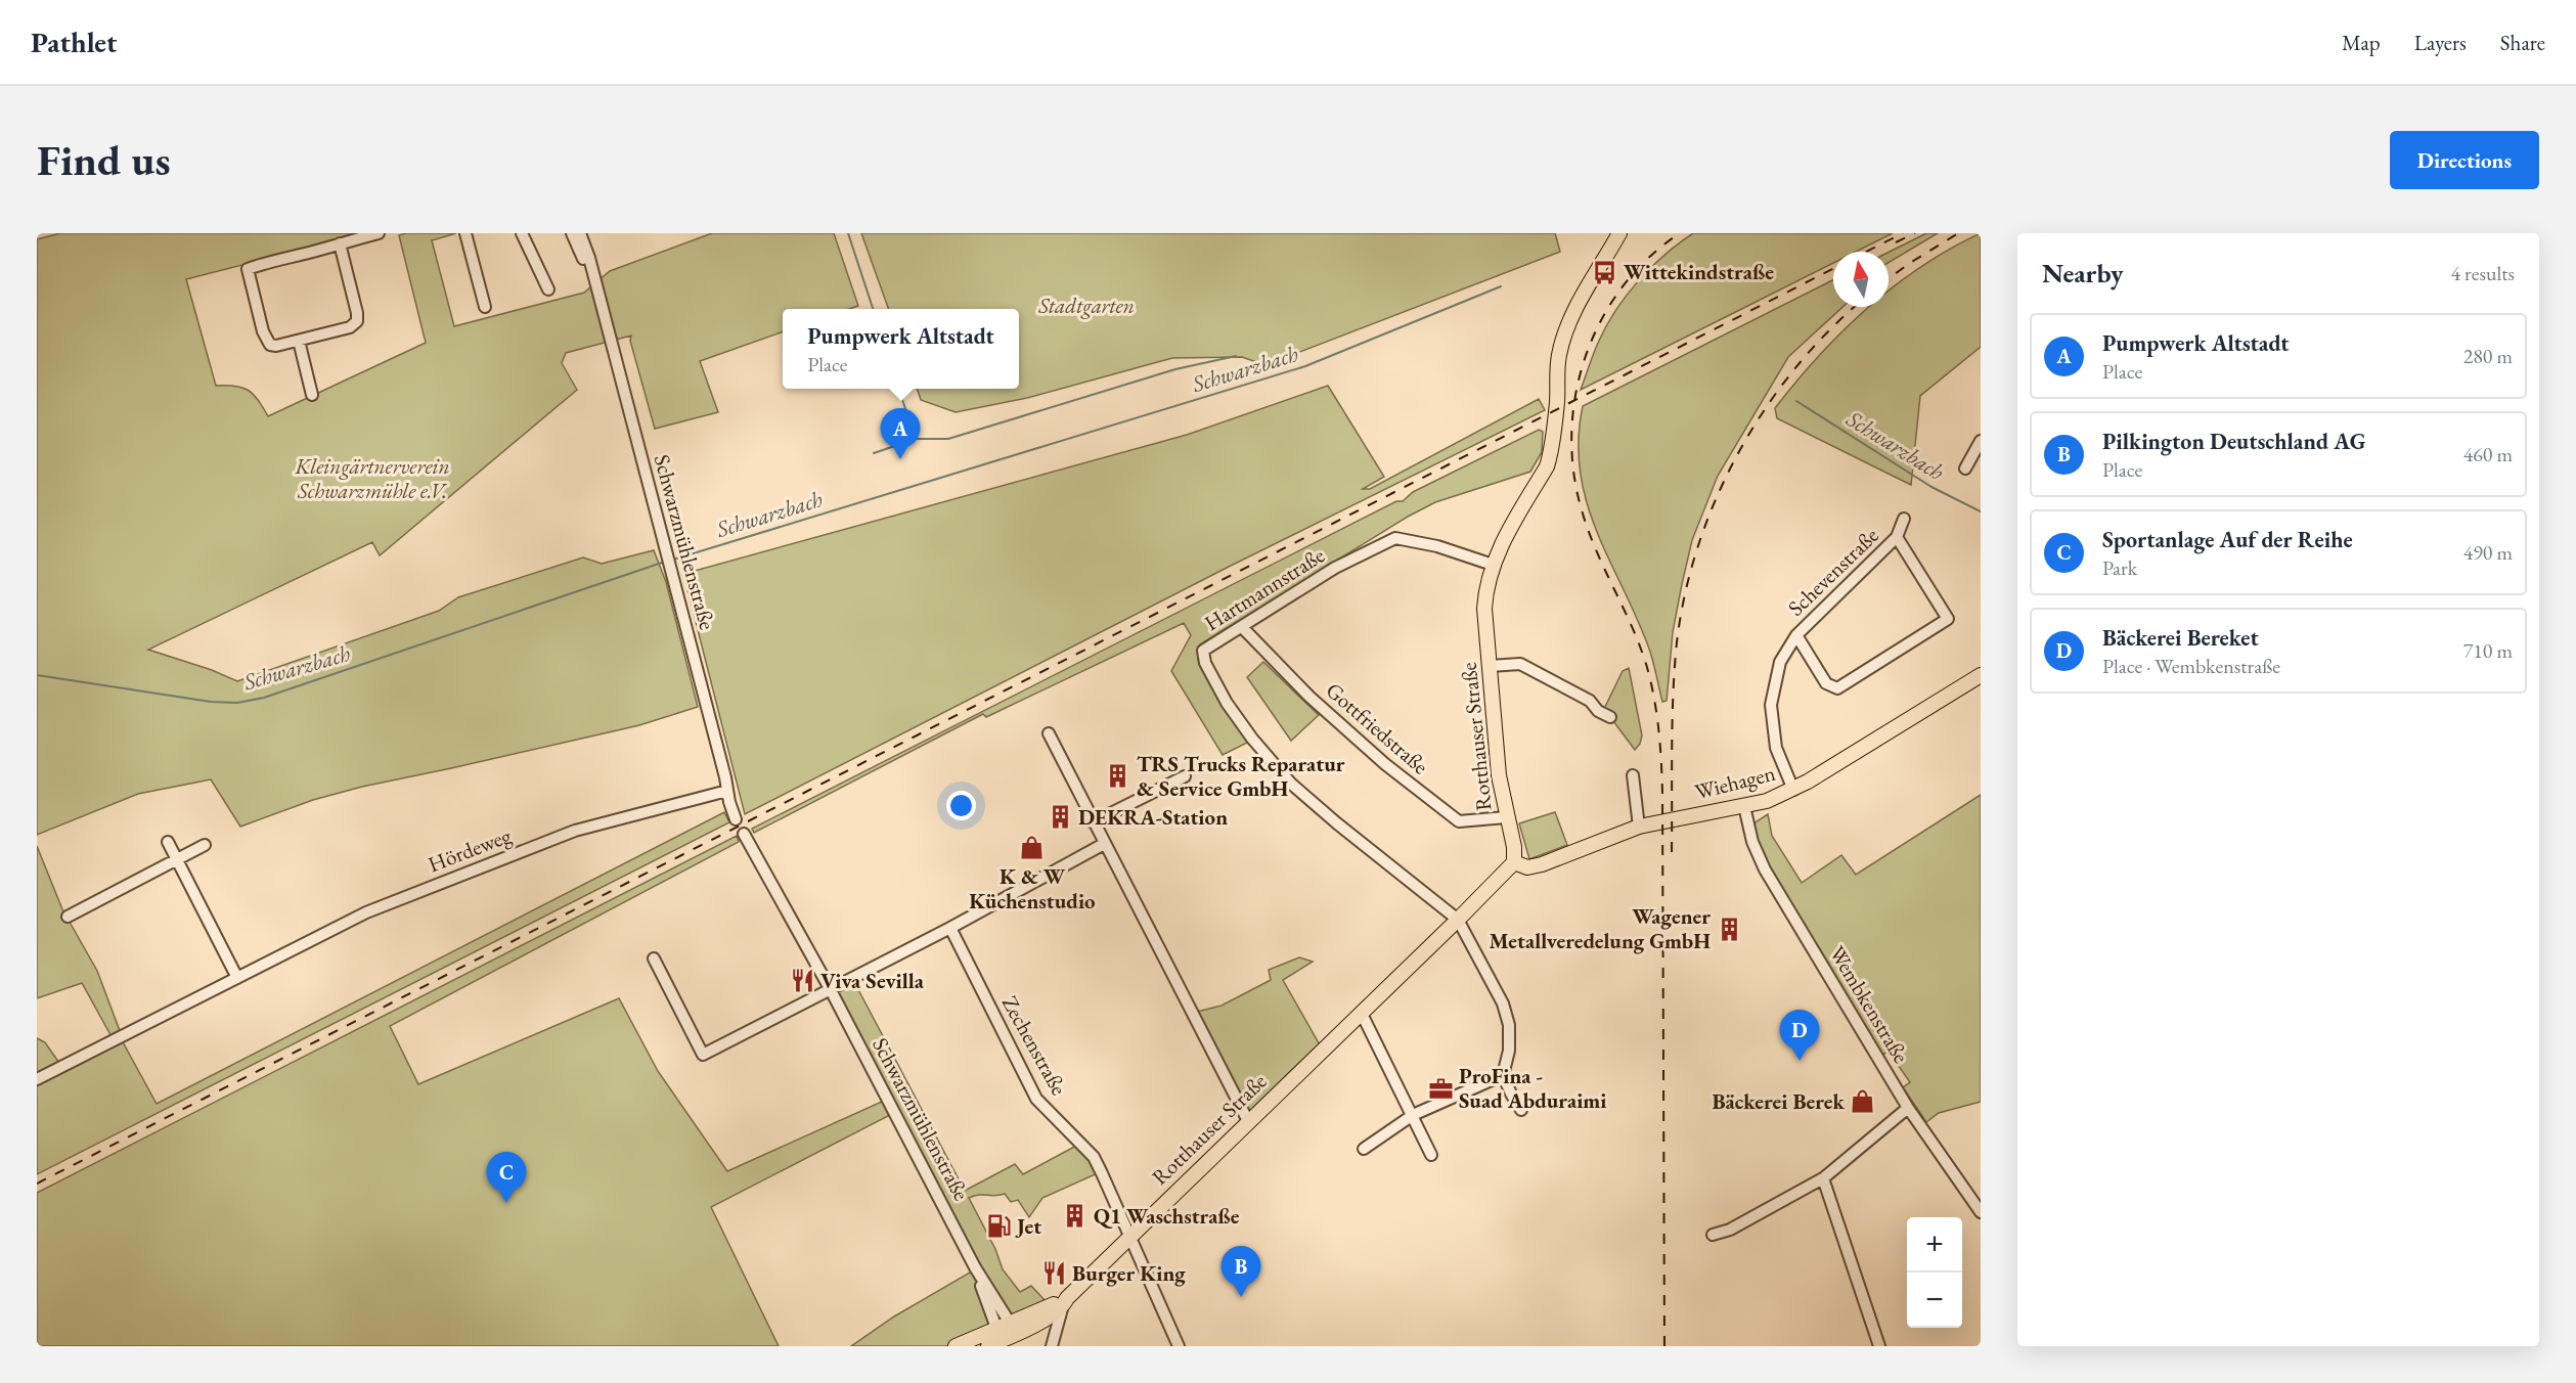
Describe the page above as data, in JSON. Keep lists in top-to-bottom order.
{
  "streets": {
    "main road": ["Rotthauser Straße", "Wiehagen"],
    "street": [
      "Schwarzmühlenstraße",
      "Schevenstraße",
      "Hartmannstraße",
      "Gottfriedstraße",
      "Hördeweg",
      "Wembkenstraße",
      "Zechenstraße"
    ]
  },
  "crossings": [
    ["Schwarzmühlenstraße", "Rotthauser Straße"],
    ["Schwarzmühlenstraße", "Hördeweg"],
    ["Schevenstraße", "Wiehagen"],
    ["Hartmannstraße", "Gottfriedstraße"],
    ["Hartmannstraße", "Rotthauser Straße"],
    ["Gottfriedstraße", "Rotthauser Straße"],
    ["Rotthauser Straße", "Wiehagen"],
    ["Rotthauser Straße", "Zechenstraße"],
    ["Wiehagen", "Wembkenstraße"]
  ],
  "water": ["Schwarzbach"],
  "parks": ["Stadtgarten", "Kleingärtnerverein Schwarzmühle e.V."],
  "places": {
    "bus stop": ["Wittekindstraße"],
    "building": [
      "TRS Trucks Reparatur & Service GmbH",
      "DEKRA-Station",
      "Wagener Metallveredelung GmbH",
      "Q1 Waschstraße"
    ],
    "shop": ["K & W Küchenstudio", "Bäckerei Berek"],
    "restaurant": ["Viva Sevilla", "Burger King"],
    "office": ["ProFina - Suad Abduraimi"],
    "fuel station": ["Jet"]
  },
  "north": "top",
  "page": {
    "header": "Pathlet",
    "nav": ["Map", "Layers", "Share"],
    "buttons": "Directions",
    "title": "Find us",
    "heading": ["Nearby", "4 results"],
    "popup": ["Pumpwerk Altstadt", "Place"],
    "list": [
      {
        "mark": "A",
        "name": "Pumpwerk Altstadt",
        "note": "Place",
        "value": "280 m"
      },
      {
        "mark": "B",
        "name": "Pilkington Deutschland AG",
        "note": "Place",
        "value": "460 m"
      },
      {
        "mark": "C",
        "name": "Sportanlage Auf der Reihe",
        "note": "Park",
        "value": "490 m"
      },
      {
        "mark": "D",
        "name": "Bäckerei Bereket",
        "note": "Place · Wembkenstraße",
        "value": "710 m"
      }
    ],
    "pins": [
      "A",
      "D",
      "C",
      "B"
    ],
    "map_buttons": ["+", "−"]
  }
}
